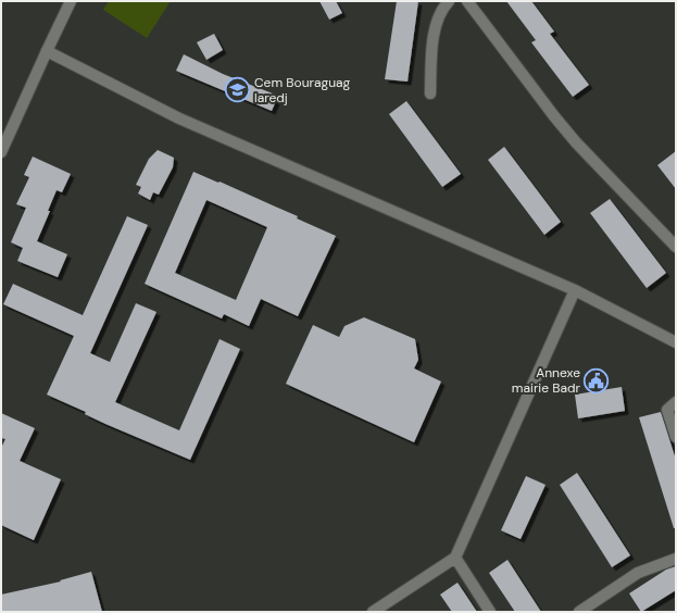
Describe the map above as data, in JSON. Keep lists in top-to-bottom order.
{
  "places": {
    "school or university": ["Cem Bouraguag laredj"],
    "public building": ["Annexe mairie Badr"]
  }
}
